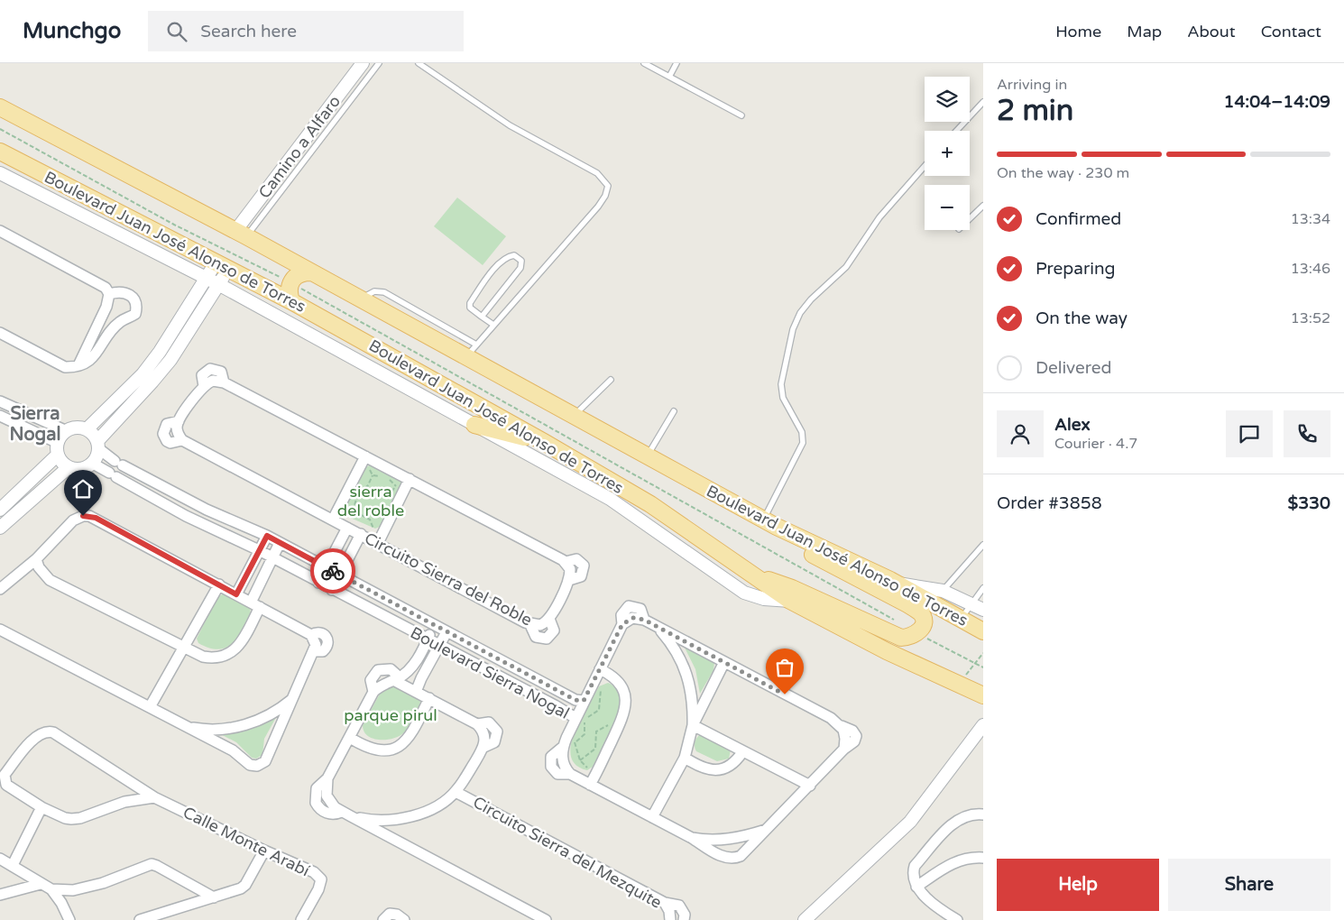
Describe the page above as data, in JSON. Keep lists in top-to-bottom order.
{
  "streets": {
    "main road": ["Boulevard Juan José Alonso de Torres"],
    "street": [
      "Camino a Alfaro",
      "Circuito Sierra del Roble",
      "Boulevard Sierra Nogal",
      "Calle Monte Arabí",
      "Circuito Sierra del Mezquite"
    ]
  },
  "crossings": [
    ["Camino a Alfaro", "Boulevard Juan José Alonso de Torres"]
  ],
  "districts": ["Sierra Nogal"],
  "parks": ["sierra del roble", "parque pirul"],
  "page": {
    "header": "Munchgo",
    "search": "Search here",
    "nav": [
      "Home",
      "Map",
      "About",
      "Contact"
    ],
    "heading": ["2 min", "Arriving in", "14:04–14:09"],
    "panel": [
      "Alex",
      "Courier · 4.7",
      "Order #3858",
      "$330"
    ],
    "map_buttons": ["+", "−"],
    "bar": "On the way · 230 m",
    "list": [
      ["Confirmed", "13:34"],
      ["Preparing", "13:46"],
      ["On the way", "13:52"],
      "Delivered"
    ],
    "buttons": ["Help", "Share"]
  }
}
